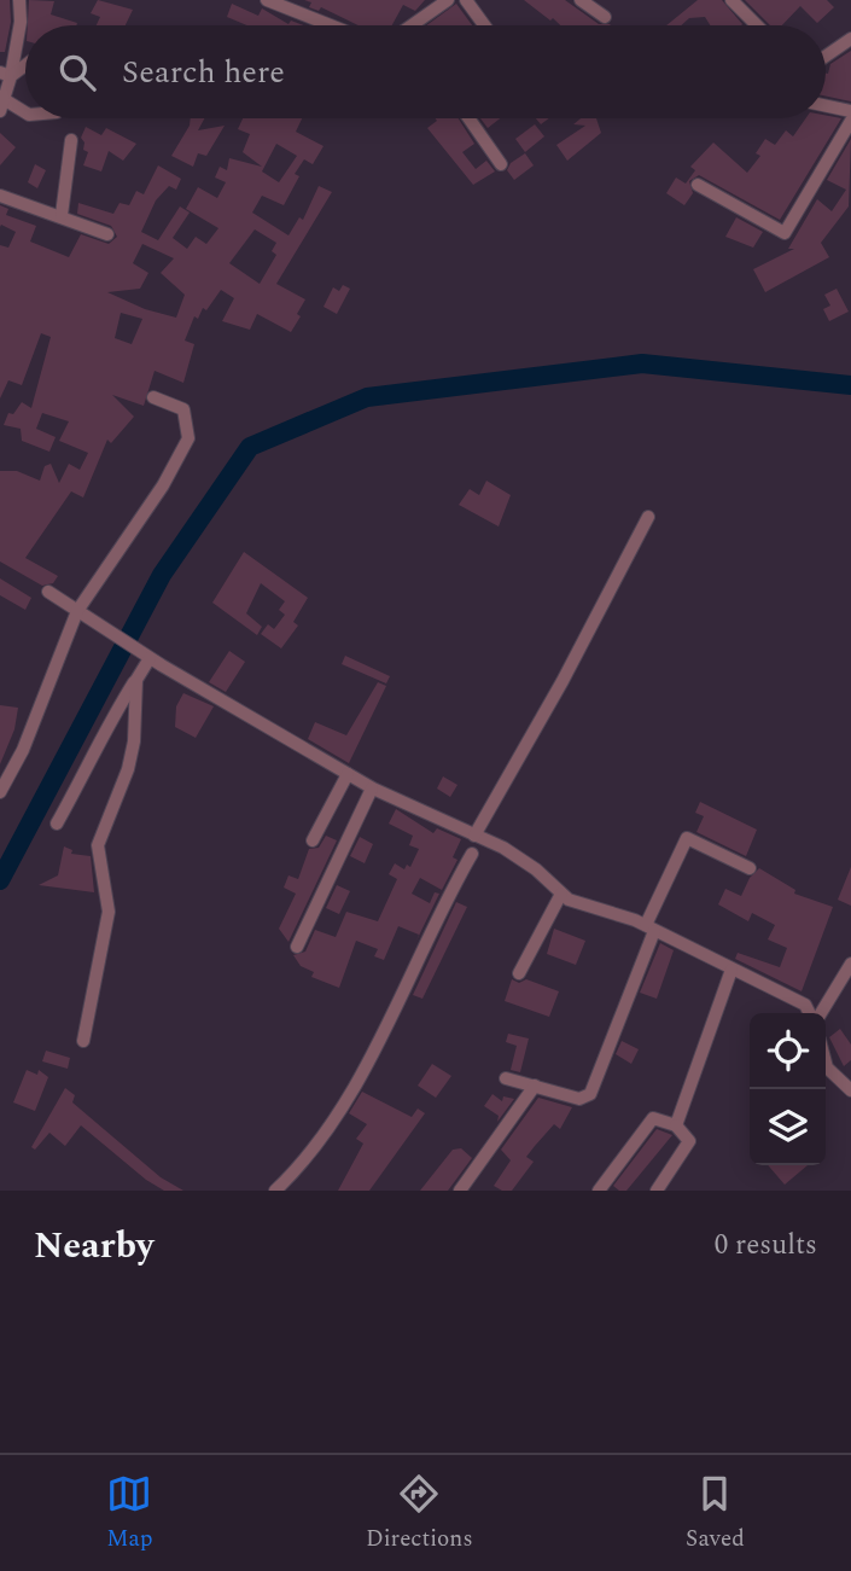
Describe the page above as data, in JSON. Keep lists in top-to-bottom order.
{
  "page": {
    "search": "Search here",
    "heading": ["Nearby", "0 results"],
    "nav": ["Map", "Directions", "Saved"]
  }
}
